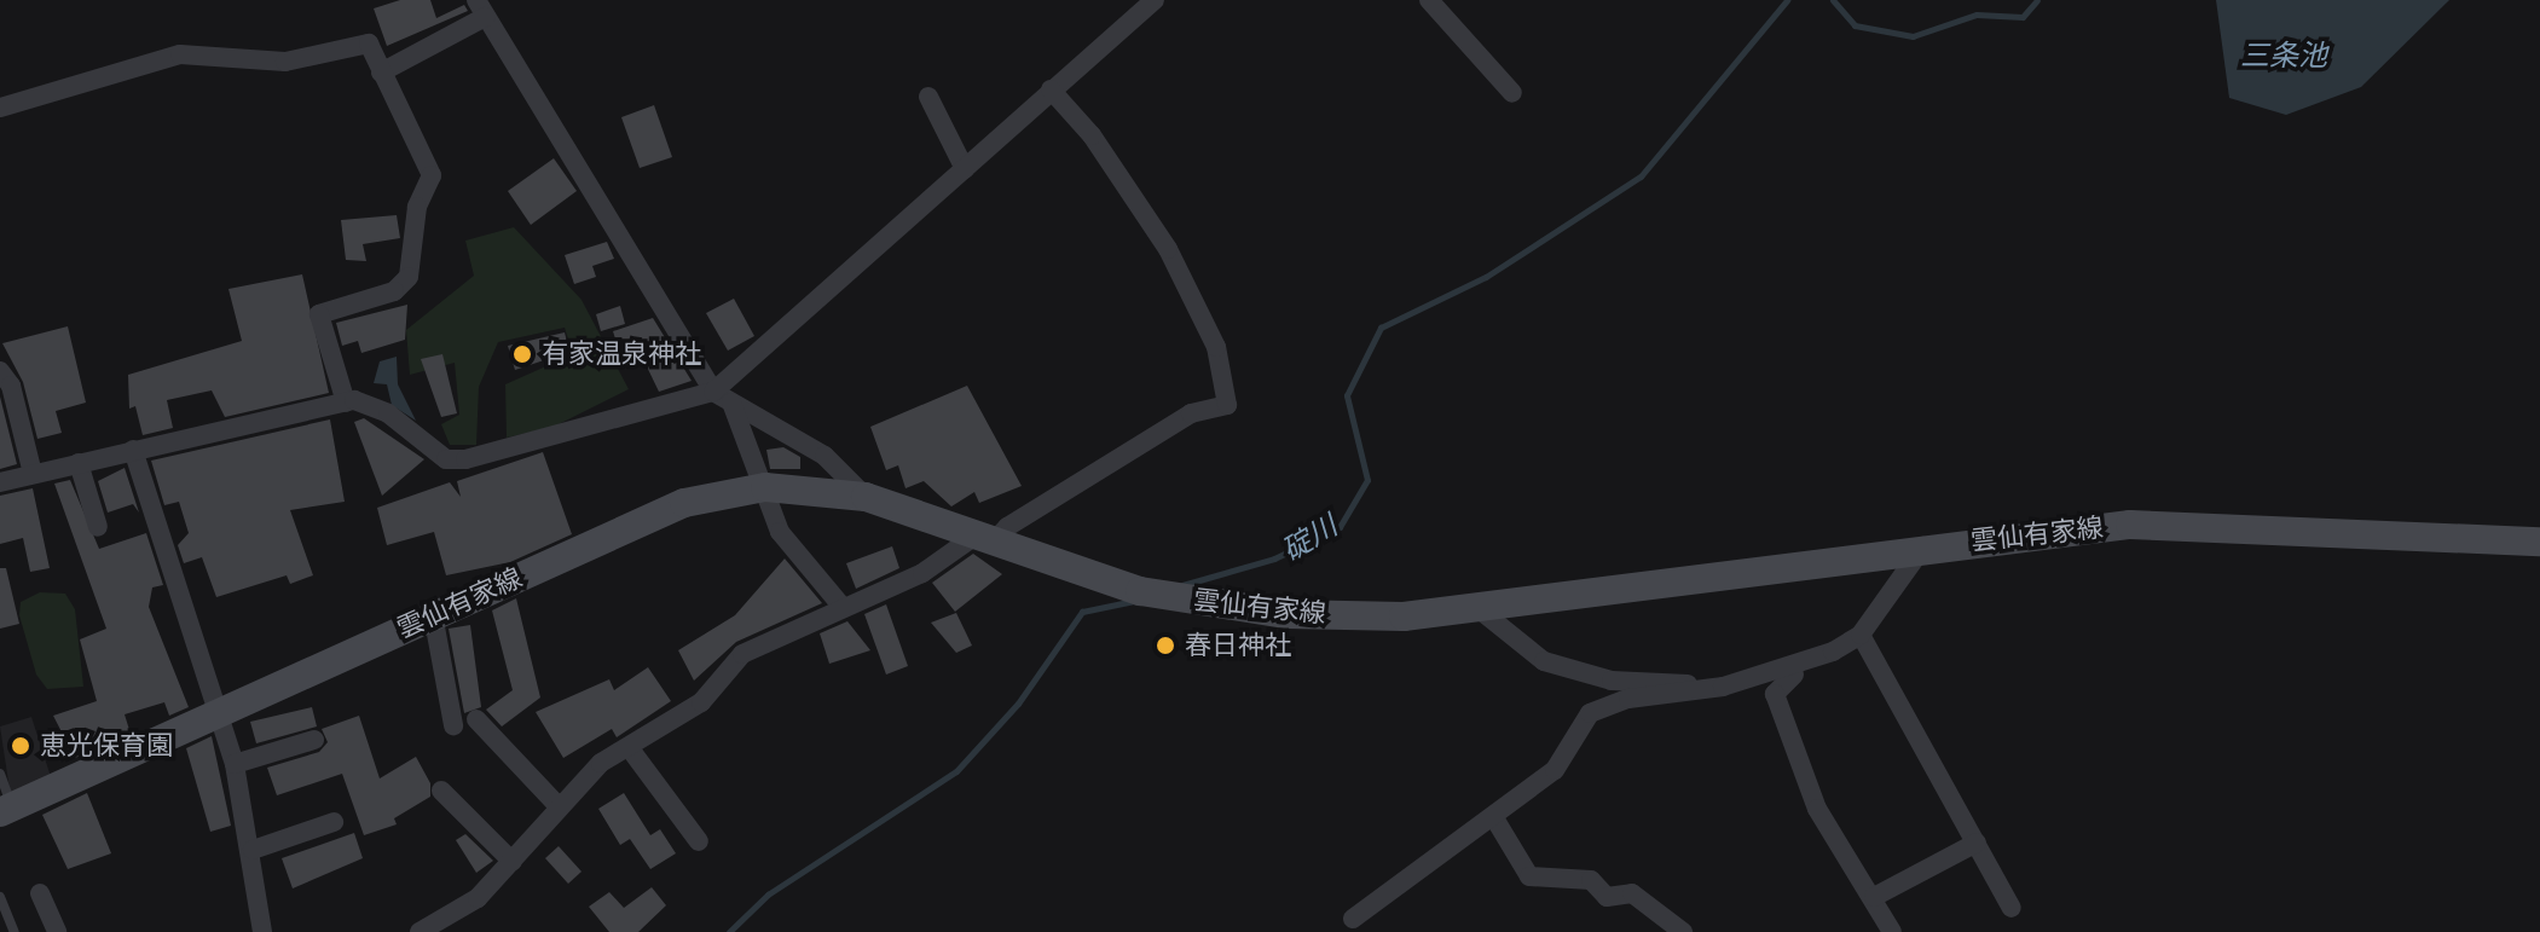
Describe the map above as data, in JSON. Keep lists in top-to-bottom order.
{
  "streets": {
    "main road": ["雲仙有家線"]
  },
  "water": ["三条池", "碇川"],
  "places": ["有家温泉神社", "春日神社", "恵光保育園"]
}
